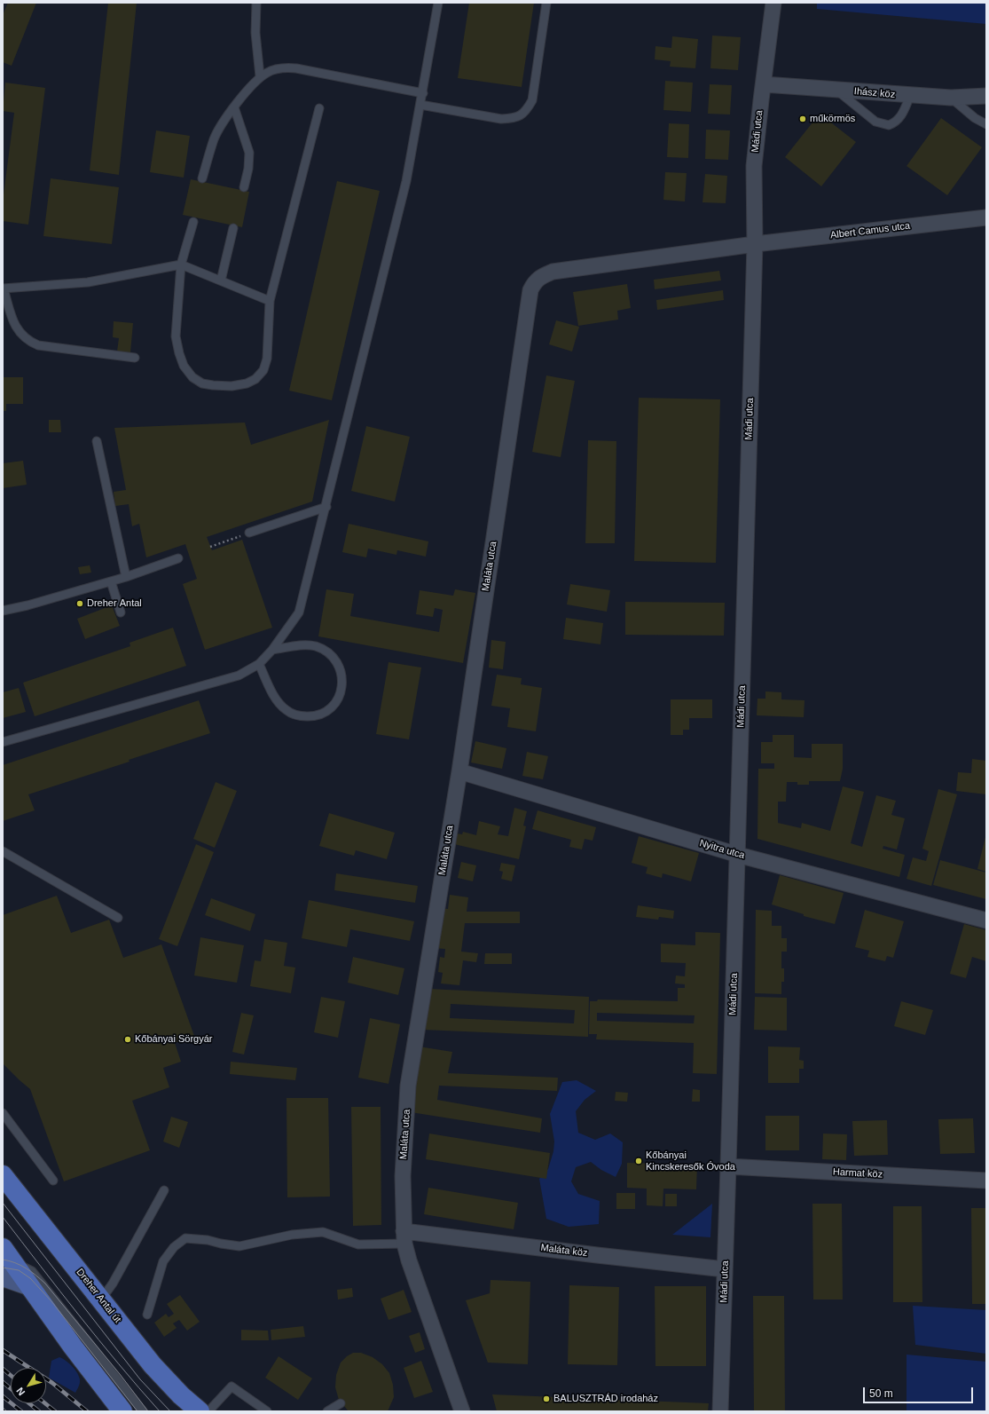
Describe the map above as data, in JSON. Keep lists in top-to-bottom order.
{
  "streets": {
    "main road": ["Dreher Antal út"],
    "street": [
      "Ihász köz",
      "Mádi utca",
      "Albert Camus utca",
      "Maláta utca",
      "Nyitra utca",
      "Harmat köz",
      "Maláta köz"
    ]
  },
  "crossings": [
    ["Ihász köz", "Mádi utca"],
    ["Mádi utca", "Albert Camus utca"],
    ["Mádi utca", "Nyitra utca"],
    ["Mádi utca", "Harmat köz"],
    ["Mádi utca", "Maláta köz"],
    ["Albert Camus utca", "Maláta utca"],
    ["Maláta utca", "Nyitra utca"],
    ["Maláta utca", "Maláta köz"]
  ],
  "places": [
    "műkörmös",
    "Dreher Antal",
    "Kőbányai Sörgyár",
    "Kőbányai Kincskeresők Óvoda",
    "BALUSZTRÁD irodaház"
  ],
  "scale_bar": "50 m",
  "north": "bottom left"
}
